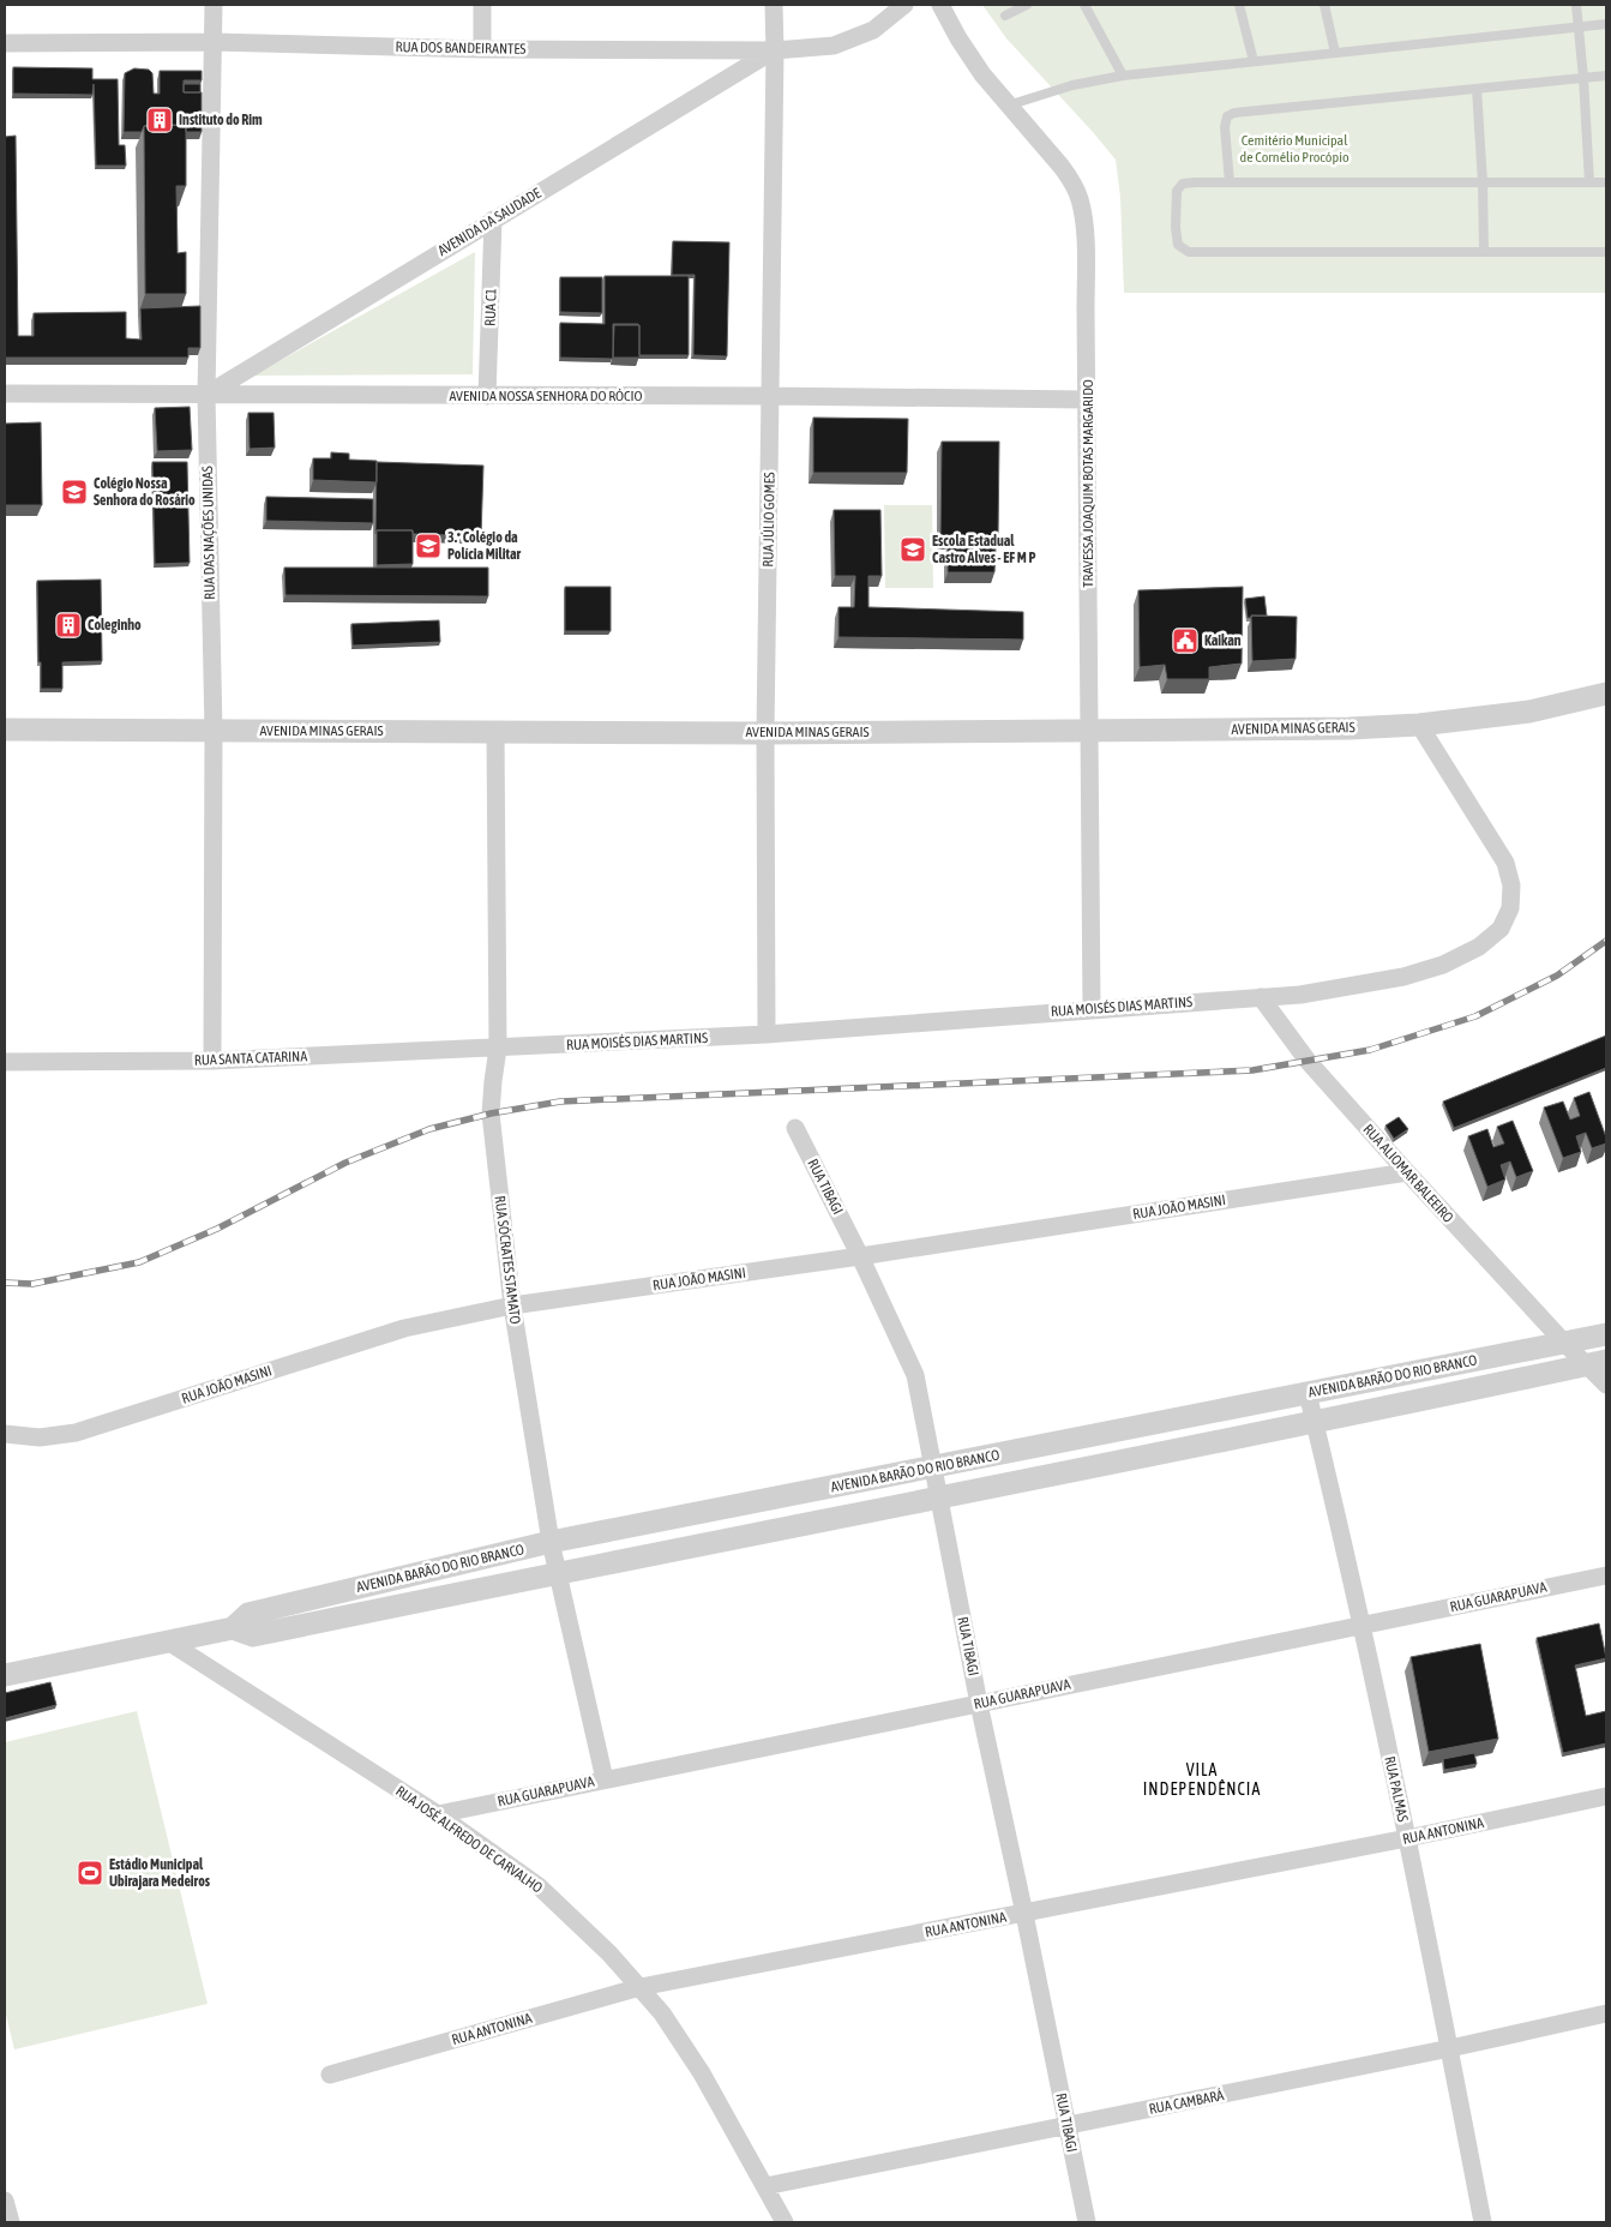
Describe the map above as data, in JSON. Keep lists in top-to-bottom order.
{
  "streets": {
    "street": [
      "RUA DOS BANDEIRANTES",
      "AVENIDA DA SAUDADE",
      "RUA C1",
      "AVENIDA NOSSA SENHORA DO RÓCIO",
      "TRAVESSA JOAQUIM BOTAS MARGARIDO",
      "RUA JÚLIO GOMES",
      "RUA DAS NAÇÕES UNIDAS",
      "AVENIDA MINAS GERAIS",
      "RUA MOISÉS DIAS MARTINS",
      "RUA SANTA CATARINA",
      "RUA ALIOMAR BALEEIRO",
      "RUA TIBAGI",
      "RUA JOÃO MASINI",
      "RUA SÓCRATES STAMATO",
      "AVENIDA BARÃO DO RIO BRANCO",
      "RUA GUARAPUAVA",
      "RUA PALMAS",
      "RUA ANTONINA",
      "RUA JOSÉ ALFREDO DE CARVALHO",
      "RUA CAMBARÁ"
    ]
  },
  "crossings": [
    ["RUA DOS BANDEIRANTES", "AVENIDA DA SAUDADE"],
    ["RUA DOS BANDEIRANTES", "RUA JÚLIO GOMES"],
    ["RUA DOS BANDEIRANTES", "RUA DAS NAÇÕES UNIDAS"],
    ["AVENIDA DA SAUDADE", "RUA C1"],
    ["AVENIDA DA SAUDADE", "AVENIDA NOSSA SENHORA DO RÓCIO"],
    ["AVENIDA DA SAUDADE", "RUA JÚLIO GOMES"],
    ["AVENIDA DA SAUDADE", "RUA DAS NAÇÕES UNIDAS"],
    ["RUA C1", "AVENIDA NOSSA SENHORA DO RÓCIO"],
    ["AVENIDA NOSSA SENHORA DO RÓCIO", "TRAVESSA JOAQUIM BOTAS MARGARIDO"],
    ["AVENIDA NOSSA SENHORA DO RÓCIO", "RUA JÚLIO GOMES"],
    ["AVENIDA NOSSA SENHORA DO RÓCIO", "RUA DAS NAÇÕES UNIDAS"],
    ["TRAVESSA JOAQUIM BOTAS MARGARIDO", "AVENIDA MINAS GERAIS"],
    ["TRAVESSA JOAQUIM BOTAS MARGARIDO", "RUA MOISÉS DIAS MARTINS"],
    ["RUA JÚLIO GOMES", "AVENIDA MINAS GERAIS"],
    ["RUA JÚLIO GOMES", "RUA MOISÉS DIAS MARTINS"],
    ["RUA DAS NAÇÕES UNIDAS", "AVENIDA MINAS GERAIS"],
    ["RUA DAS NAÇÕES UNIDAS", "RUA SANTA CATARINA"],
    ["AVENIDA MINAS GERAIS", "RUA MOISÉS DIAS MARTINS"],
    ["AVENIDA MINAS GERAIS", "RUA SÓCRATES STAMATO"],
    ["RUA MOISÉS DIAS MARTINS", "RUA SANTA CATARINA"],
    ["RUA MOISÉS DIAS MARTINS", "RUA ALIOMAR BALEEIRO"],
    ["RUA MOISÉS DIAS MARTINS", "RUA SÓCRATES STAMATO"],
    ["RUA SANTA CATARINA", "RUA SÓCRATES STAMATO"],
    ["RUA ALIOMAR BALEEIRO", "RUA JOÃO MASINI"],
    ["RUA ALIOMAR BALEEIRO", "AVENIDA BARÃO DO RIO BRANCO"],
    ["RUA TIBAGI", "RUA JOÃO MASINI"],
    ["RUA TIBAGI", "AVENIDA BARÃO DO RIO BRANCO"],
    ["RUA TIBAGI", "RUA GUARAPUAVA"],
    ["RUA TIBAGI", "RUA ANTONINA"],
    ["RUA TIBAGI", "RUA CAMBARÁ"],
    ["RUA JOÃO MASINI", "RUA SÓCRATES STAMATO"],
    ["RUA SÓCRATES STAMATO", "AVENIDA BARÃO DO RIO BRANCO"],
    ["RUA SÓCRATES STAMATO", "RUA GUARAPUAVA"],
    ["AVENIDA BARÃO DO RIO BRANCO", "RUA PALMAS"],
    ["AVENIDA BARÃO DO RIO BRANCO", "RUA JOSÉ ALFREDO DE CARVALHO"],
    ["RUA GUARAPUAVA", "RUA PALMAS"],
    ["RUA GUARAPUAVA", "RUA JOSÉ ALFREDO DE CARVALHO"],
    ["RUA PALMAS", "RUA ANTONINA"],
    ["RUA PALMAS", "RUA CAMBARÁ"],
    ["RUA ANTONINA", "RUA JOSÉ ALFREDO DE CARVALHO"],
    ["RUA JOSÉ ALFREDO DE CARVALHO", "RUA CAMBARÁ"]
  ],
  "districts": ["VILA INDEPENDÊNCIA"],
  "parks": ["Cemitério Municipal de Cornélio Procópio"],
  "places": {
    "building": ["Instituto do Rim", "Coleginho"],
    "school or university": ["Colégio Nossa Senhora do Rosário", "3.º Colégio da Polícia Militar", "Escola Estadual Castro Alves - EF M P"],
    "public building": ["Kaikan"],
    "sports": ["Estádio Municipal Ubirajara Medeiros"]
  }
}
